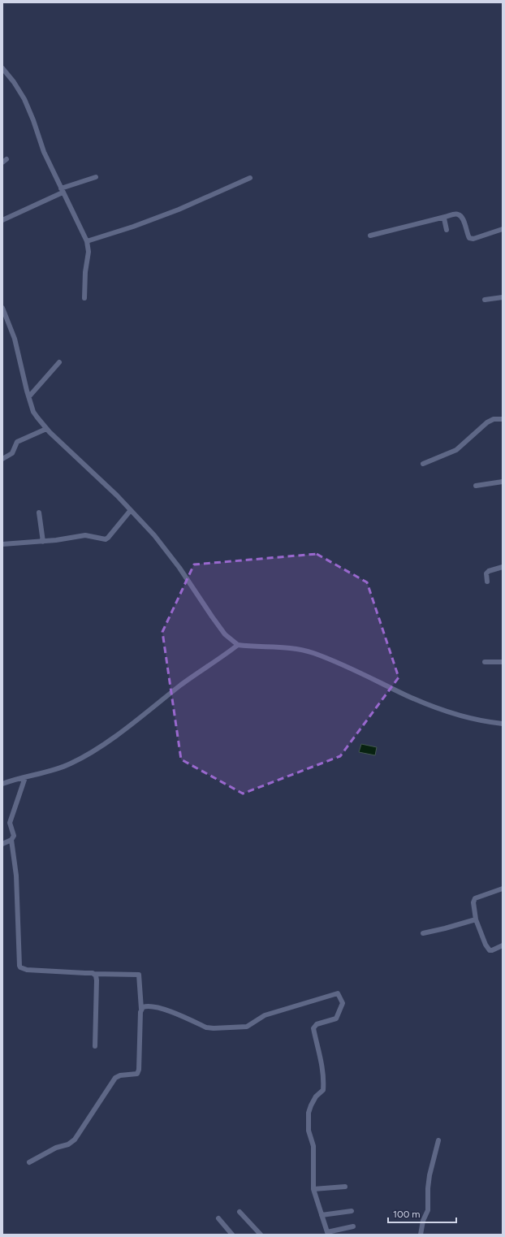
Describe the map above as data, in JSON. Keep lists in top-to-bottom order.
{
  "scale_bar": "100 m"
}
